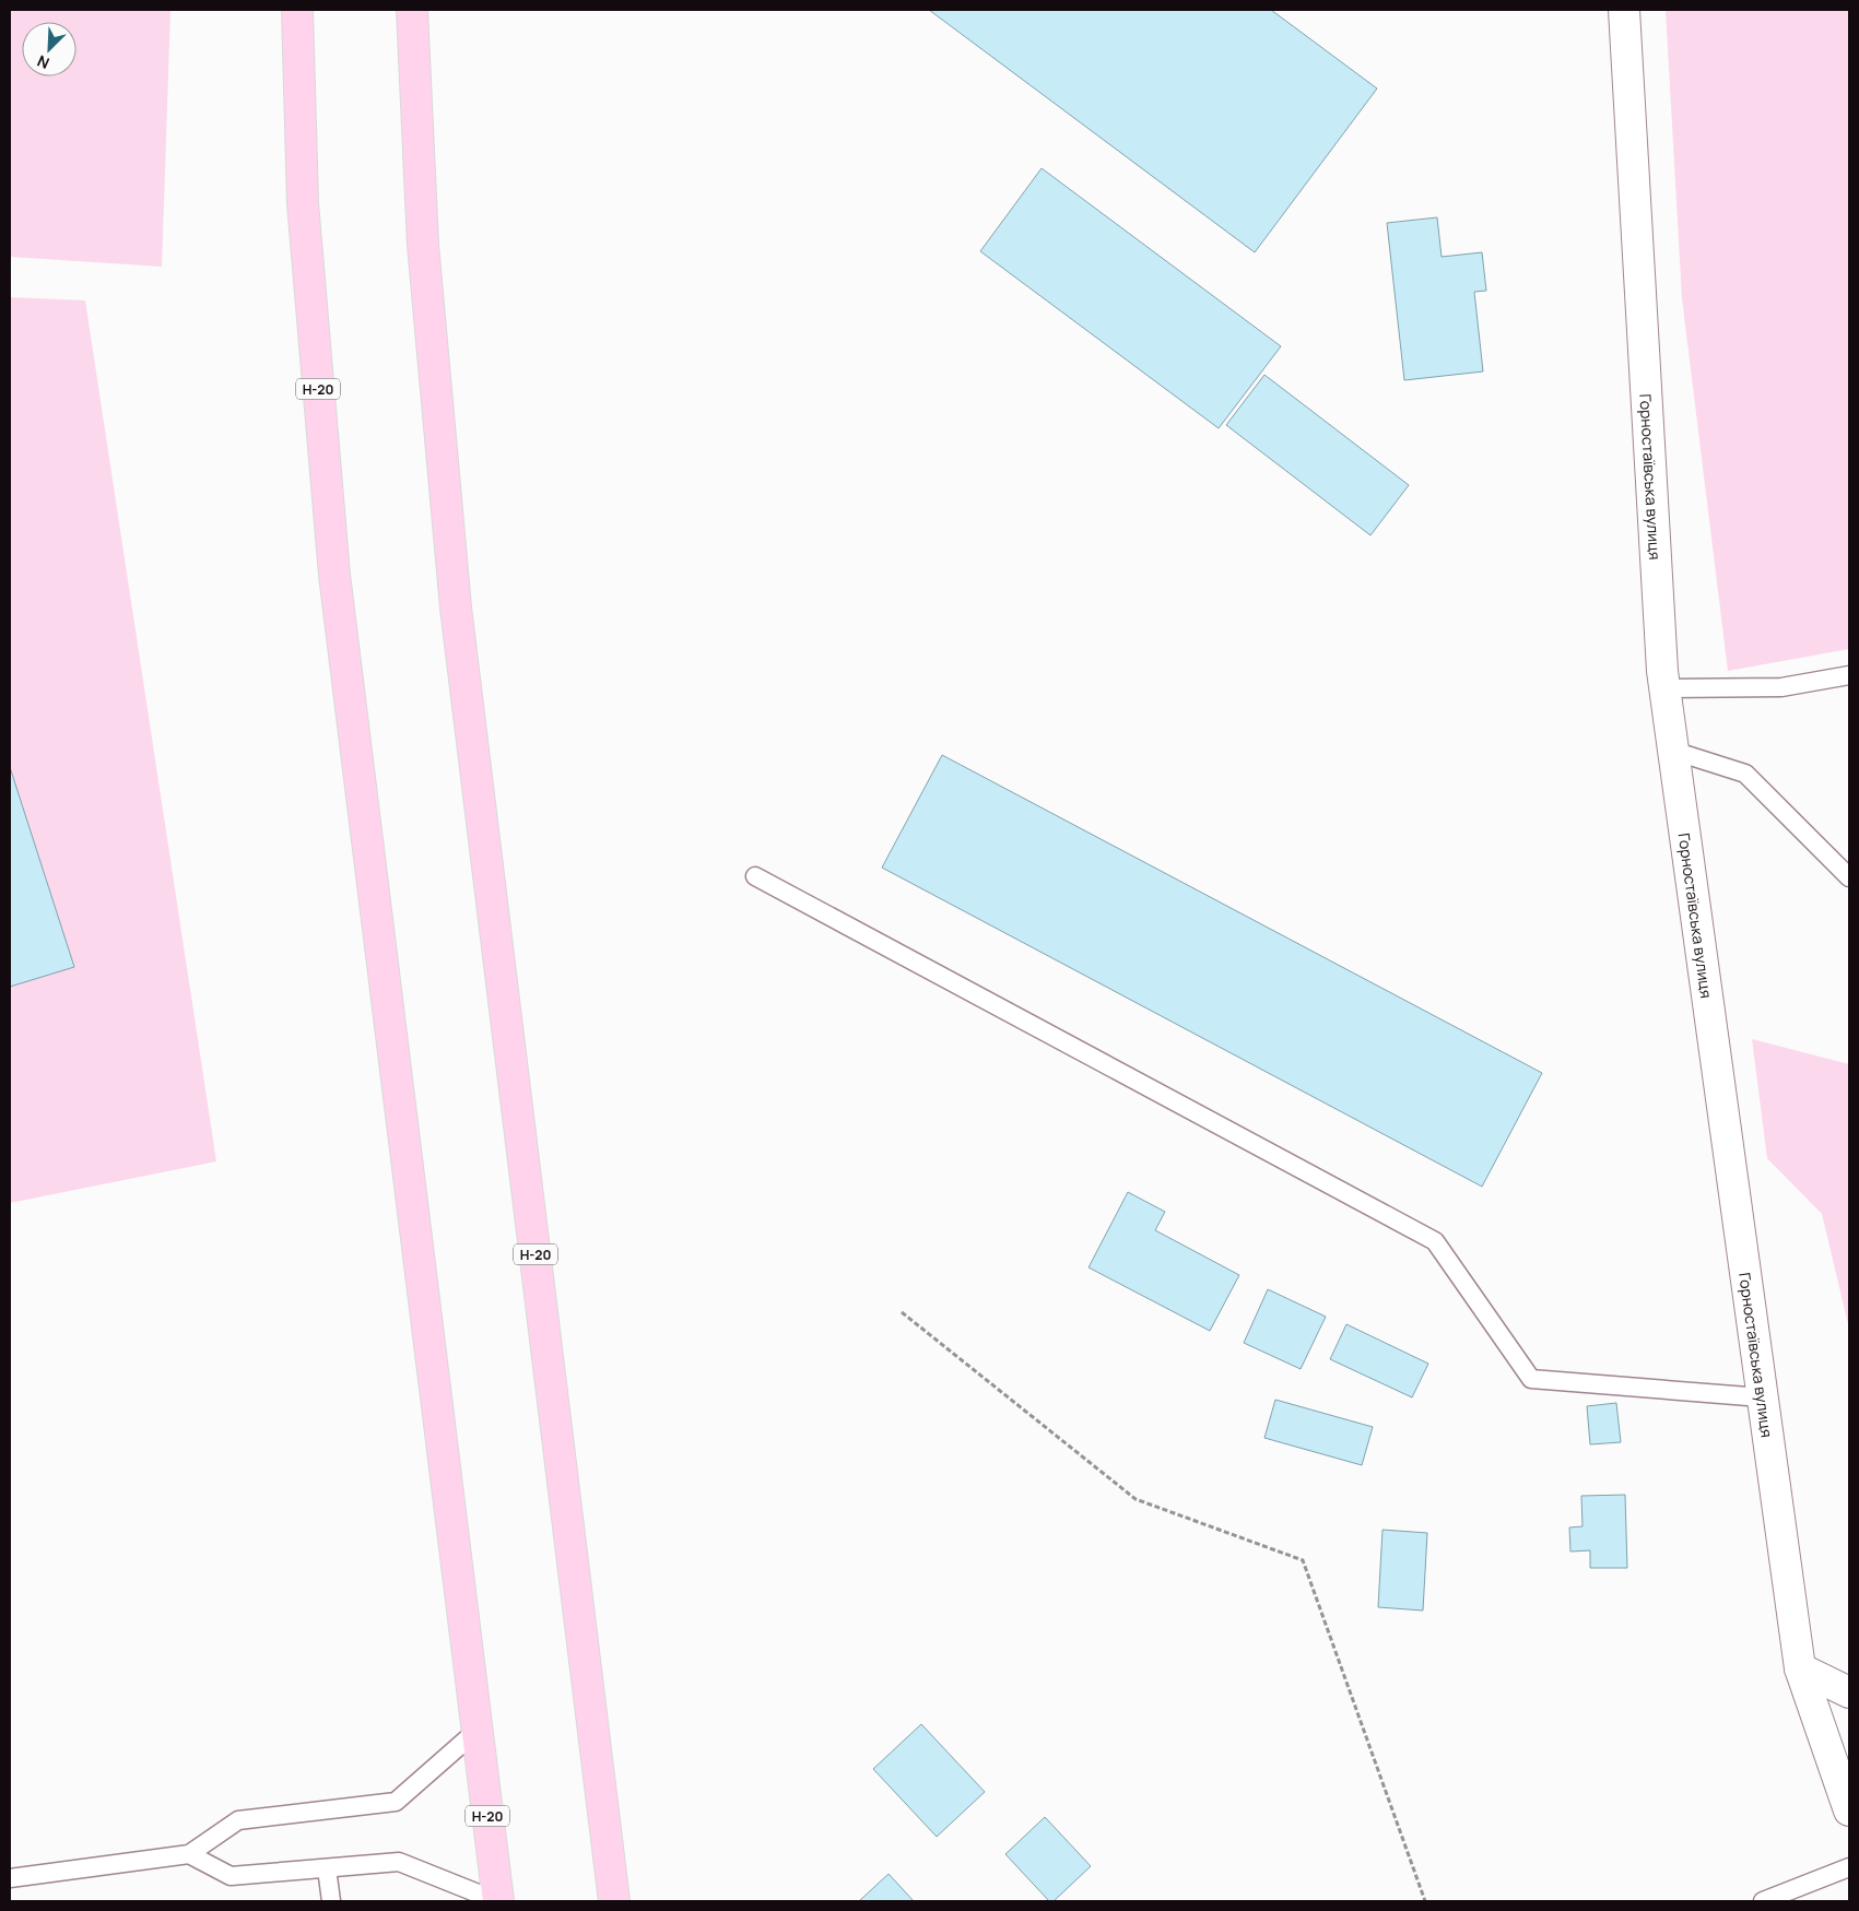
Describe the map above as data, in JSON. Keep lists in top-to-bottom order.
{
  "streets": {
    "main road": ["Н-20", "Горностаївська вулиця"]
  },
  "north": "bottom left"
}
